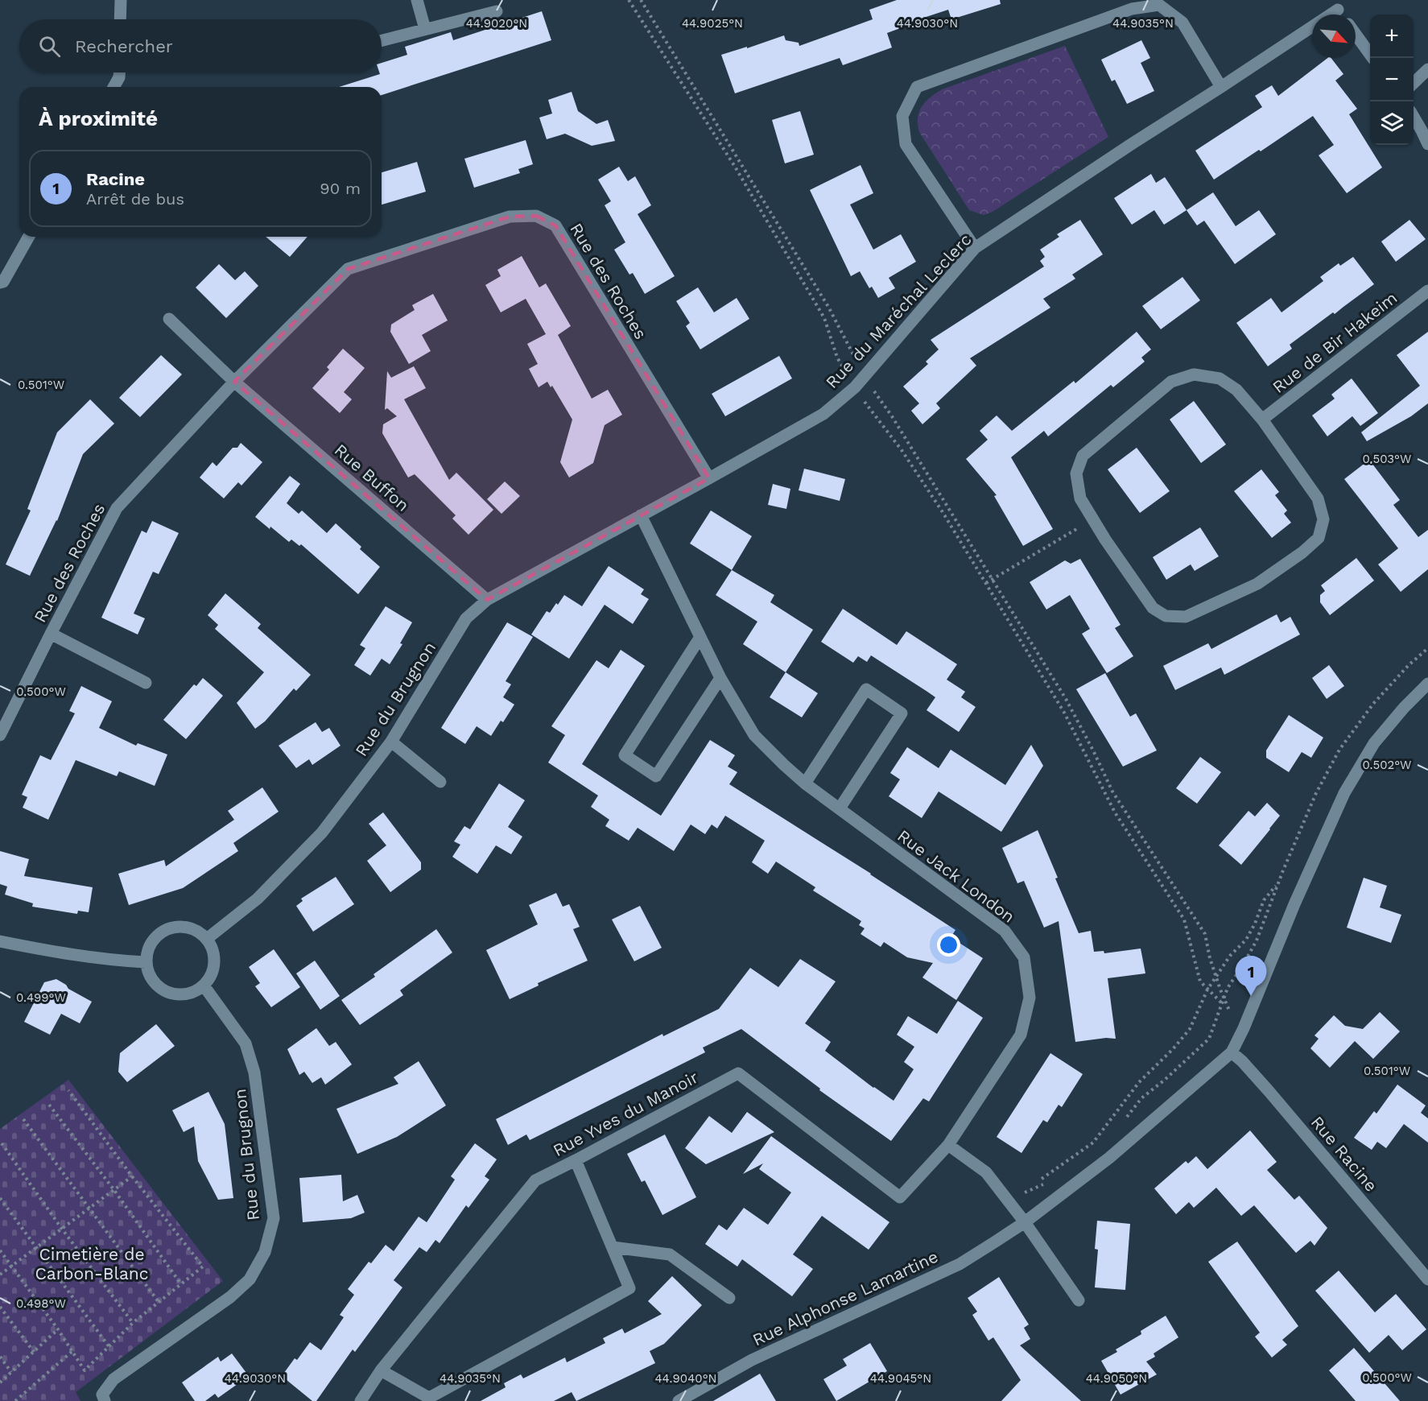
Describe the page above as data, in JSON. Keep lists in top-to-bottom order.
{
  "streets": {
    "street": [
      "Rue des Roches",
      "Rue du Maréchal Leclerc",
      "Rue de Bir Hakeim",
      "Rue Buffon",
      "Rue du Brugnon",
      "Rue Jack London",
      "Rue Yves du Manoir",
      "Rue Racine",
      "Rue Alphonse Lamartine"
    ]
  },
  "crossings": [
    ["Rue des Roches", "Rue du Maréchal Leclerc"],
    ["Rue des Roches", "Rue Buffon"],
    ["Rue du Maréchal Leclerc", "Rue du Brugnon"],
    ["Rue du Maréchal Leclerc", "Rue Jack London"],
    ["Rue Buffon", "Rue du Brugnon"],
    ["Rue du Brugnon", "Rue Jack London"],
    ["Rue Jack London", "Rue Yves du Manoir"],
    ["Rue Racine", "Rue Alphonse Lamartine"]
  ],
  "parks": ["Cimetière de Carbon-Blanc"],
  "north": "bottom right",
  "page": {
    "map_buttons": ["+", "−"],
    "search": "Rechercher",
    "heading": "À proximité",
    "list": [
      {
        "mark": "1",
        "name": "Racine",
        "note": "Arrêt de bus",
        "value": "90 m"
      }
    ],
    "pins": "1"
  },
  "coordinates": [
    "44.9025°N",
    "44.9030°N",
    "44.9035°N",
    "44.9020°N",
    "0.501°W",
    "0.503°W",
    "0.500°W",
    "0.502°W",
    "0.499°W",
    "0.498°W",
    "44.9040°N",
    "44.9045°N",
    "44.9050°N"
  ]
}
